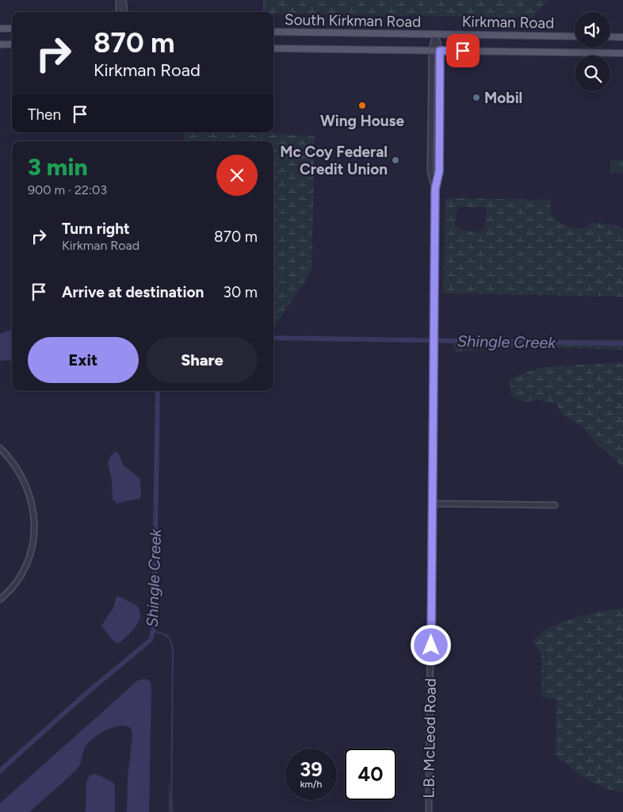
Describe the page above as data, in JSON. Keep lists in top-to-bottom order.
{
  "streets": {
    "main road": ["South Kirkman Road", "Kirkman Road"],
    "street": ["L.B. McLeod Road"]
  },
  "crossings": [
    ["South Kirkman Road", "Kirkman Road"],
    ["South Kirkman Road", "L.B. McLeod Road"],
    ["Kirkman Road", "L.B. McLeod Road"]
  ],
  "water": ["Shingle Creek"],
  "places": ["Mobil", "Wing House", "Mc Coy Federal Credit Union"],
  "page": {
    "turn": ["870 m", "Kirkman Road"],
    "then": "Then",
    "heading": ["3 min", "900 m · 22:03"],
    "list": [
      {
        "name": "Turn right",
        "note": "Kirkman Road",
        "value": "870 m"
      },
      {
        "name": "Arrive at destination",
        "value": "30 m"
      }
    ],
    "buttons": ["Exit", "Share"],
    "speed": "39 km/h",
    "limit": "40"
  }
}
